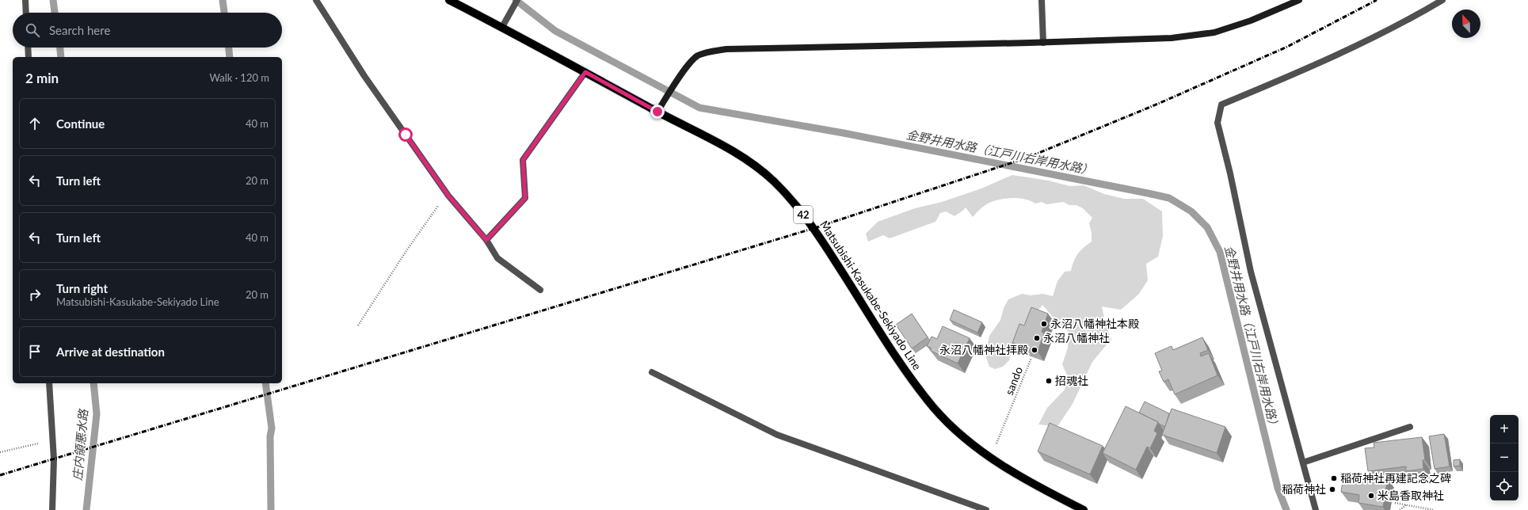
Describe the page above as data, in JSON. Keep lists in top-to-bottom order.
{
  "streets": {
    "main road": ["42", "Matsubishi-Kasukabe-Sekiyado Line"],
    "path": ["sando"]
  },
  "water": ["金野井用水路（江戸川右岸用水路）", "庄内領悪水路"],
  "places": [
    "永沼八幡神社本殿",
    "永沼八幡神社",
    "永沼八幡神社拝殿",
    "招魂社",
    "稲荷神社再建記念之碑",
    "稲荷神社",
    "米島香取神社"
  ],
  "north": "top left",
  "page": {
    "search": "Search here",
    "heading": ["2 min", "Walk · 120 m"],
    "list": [
      ["Continue", "40 m"],
      ["Turn left", "20 m"],
      ["Turn left", "40 m"],
      ["Turn right", "Matsubishi-Kasukabe-Sekiyado Line", "20 m"],
      "Arrive at destination"
    ],
    "map_buttons": ["+", "−"]
  }
}
